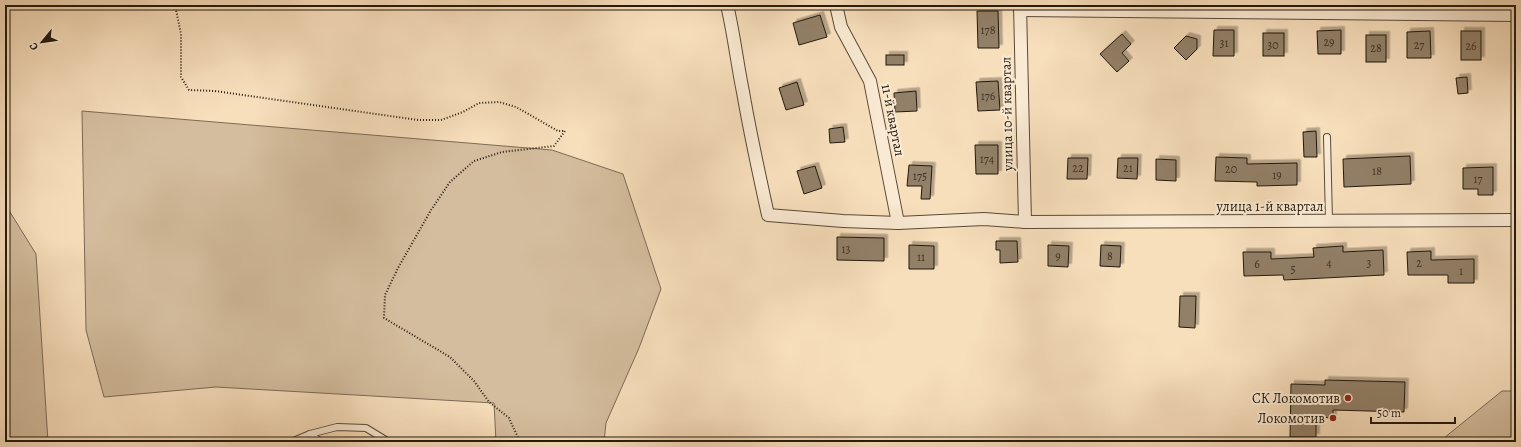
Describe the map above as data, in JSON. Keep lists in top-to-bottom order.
{
  "streets": {
    "street": ["улица 10-й квартал", "11-й квартал", "улица 1-й квартал"]
  },
  "crossings": [
    ["улица 10-й квартал", "улица 1-й квартал"],
    ["11-й квартал", "улица 1-й квартал"]
  ],
  "places": ["СК Локомотив", "Локомотив"],
  "house_numbers": [
    "178",
    "29",
    "31",
    "30",
    "27",
    "26",
    "28",
    "176",
    "174",
    "22",
    "21",
    "20",
    "18",
    "19",
    "175",
    "17",
    "13",
    "9",
    "8",
    "11",
    "4",
    "3",
    "2",
    "6",
    "5",
    "1"
  ],
  "scale_bar": "50 m",
  "north": "bottom left"
}
